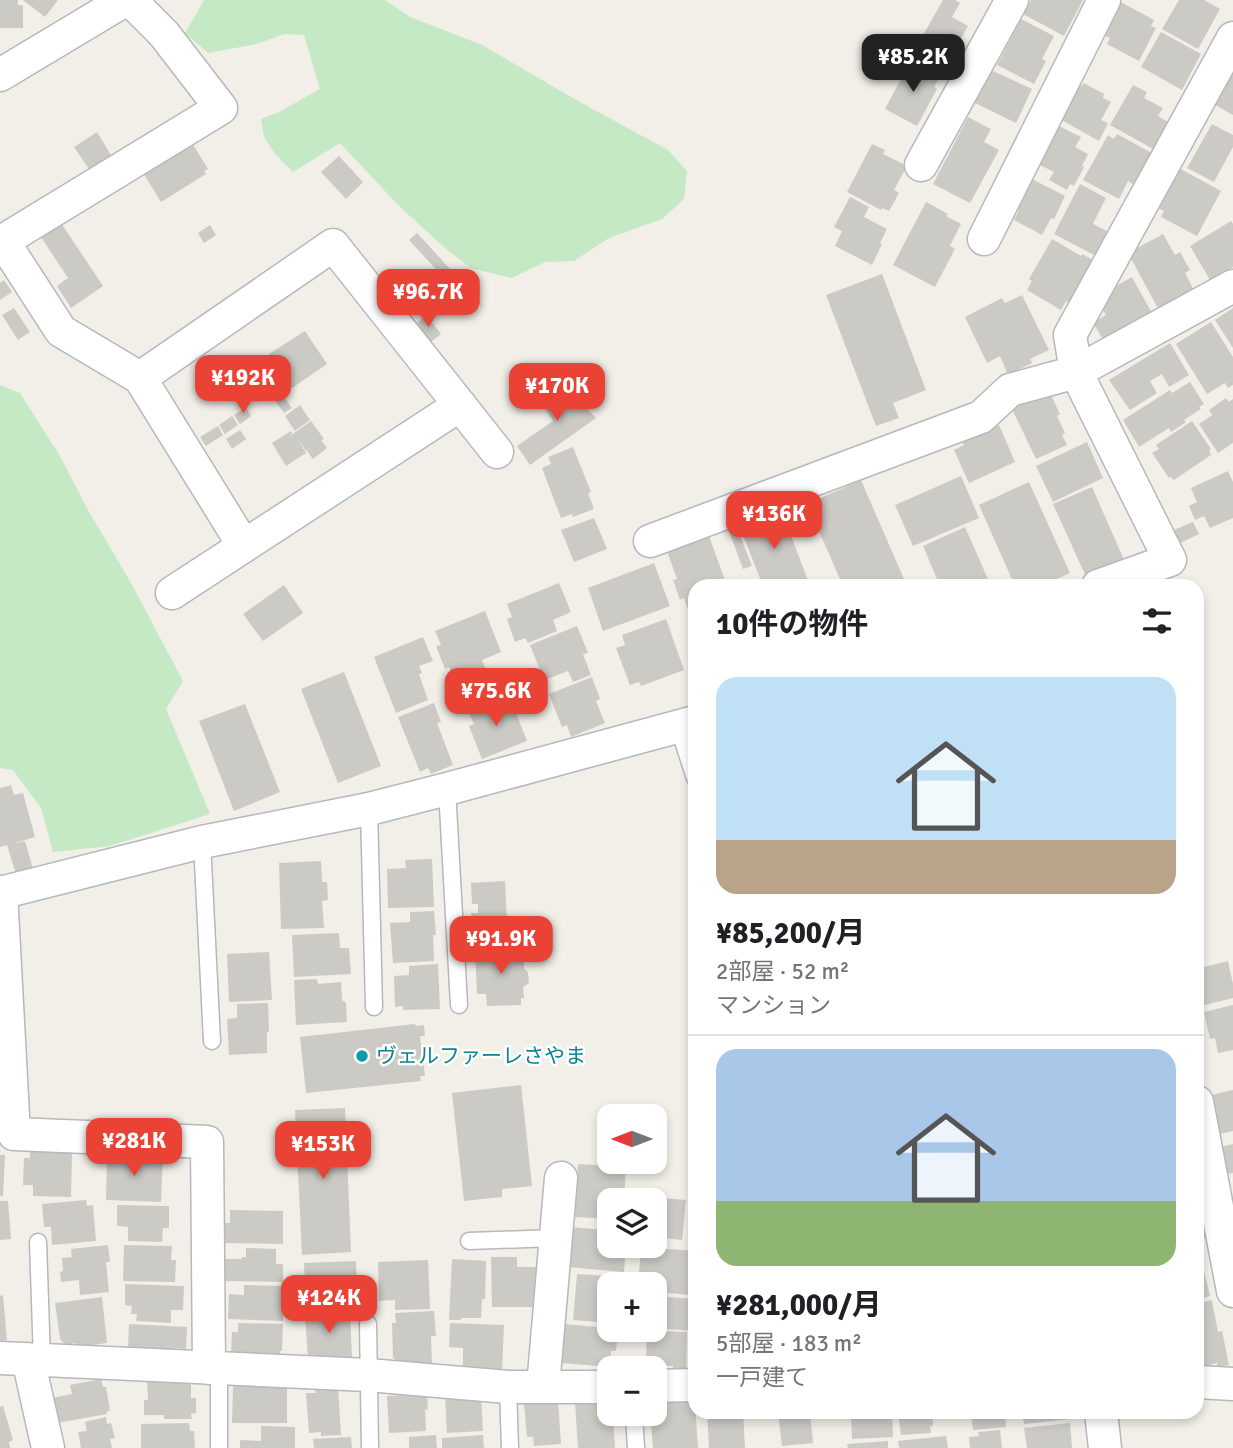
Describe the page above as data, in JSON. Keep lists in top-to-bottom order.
{
  "places": ["ヴェルファーレさやま"],
  "north": "left",
  "page": {
    "price": [
      "¥85.2K",
      "¥96.7K",
      "¥192K",
      "¥170K",
      "¥136K",
      "¥75.6K",
      "¥91.9K",
      "¥281K",
      "¥153K",
      "¥124K"
    ],
    "heading": "10件の物件",
    "list": [
      {
        "name": "¥85,200/月",
        "note": "2部屋 · 52 m² · マンション"
      },
      {
        "name": "¥281,000/月",
        "note": "5部屋 · 183 m² · 一戸建て"
      }
    ],
    "map_buttons": ["+", "−"]
  }
}
